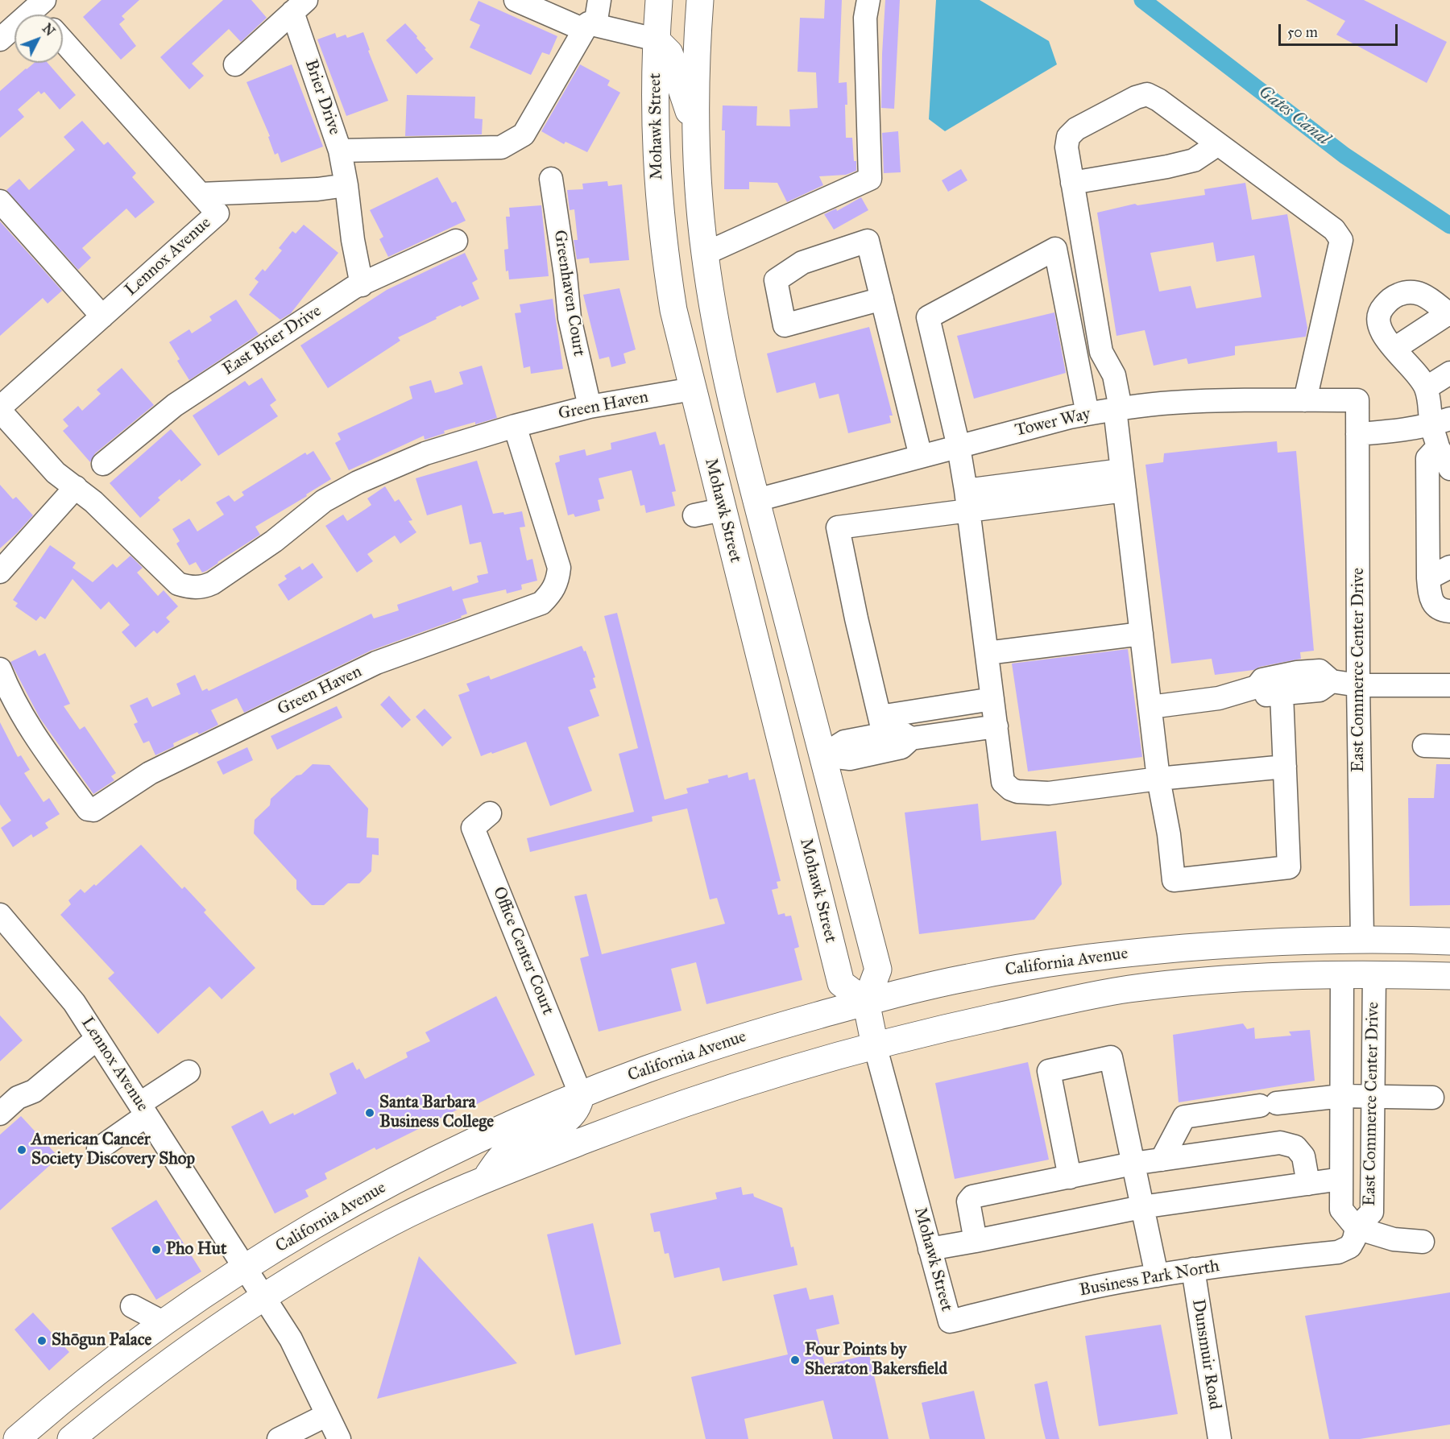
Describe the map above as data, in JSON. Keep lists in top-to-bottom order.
{
  "streets": {
    "main road": ["Mohawk Street", "California Avenue"],
    "street": [
      "Brier Drive",
      "Lennox Avenue",
      "Greenhaven Court",
      "East Brier Drive",
      "Green Haven",
      "Tower Way",
      "East Commerce Center Drive",
      "Office Center Court",
      "Business Park North",
      "Dunsmuir Road"
    ]
  },
  "crossings": [
    ["Brier Drive", "East Brier Drive"],
    ["Mohawk Street", "Green Haven"],
    ["Mohawk Street", "Tower Way"],
    ["Mohawk Street", "California Avenue"],
    ["Mohawk Street", "Business Park North"],
    ["Lennox Avenue", "Green Haven"],
    ["Lennox Avenue", "California Avenue"],
    ["Greenhaven Court", "Green Haven"],
    ["Tower Way", "East Commerce Center Drive"],
    ["East Commerce Center Drive", "California Avenue"],
    ["East Commerce Center Drive", "Business Park North"],
    ["Office Center Court", "California Avenue"],
    ["Business Park North", "Dunsmuir Road"]
  ],
  "water": ["Gates Canal"],
  "places": [
    "Santa Barbara Business College",
    "American Cancer Society Discovery Shop",
    "Pho Hut",
    "Shōgun Palace",
    "Four Points by Sheraton Bakersfield"
  ],
  "scale_bar": "50 m",
  "north": "top right"
}
